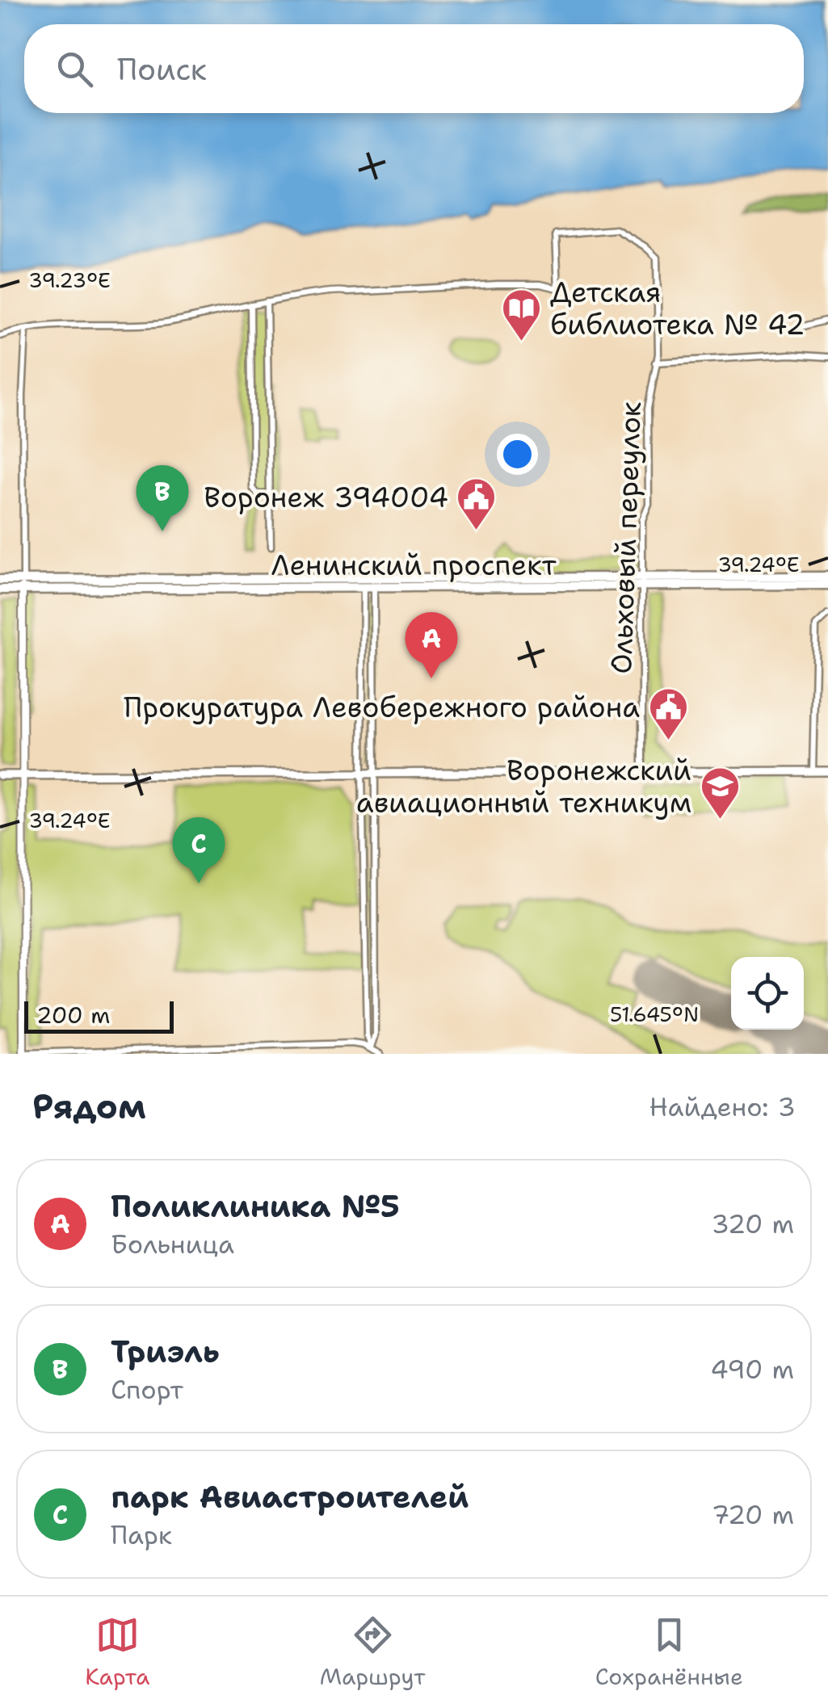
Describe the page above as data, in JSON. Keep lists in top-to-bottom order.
{
  "streets": {
    "main road": ["Ленинский проспект"],
    "street": ["Ольховый переулок"]
  },
  "crossings": [
    ["Ольховый переулок", "Ленинский проспект"]
  ],
  "places": {
    "library": ["Детская библиотека № 42"],
    "public building": ["Воронеж 394004", "Прокуратура Левобережного района"],
    "school or university": ["Воронежский авиационный техникум"]
  },
  "scale_bar": "200 m",
  "page": {
    "search": "Поиск",
    "pins": ["B", "A", "C"],
    "scale": "200 m",
    "heading": ["Рядом", "Найдено: 3"],
    "list": [
      {
        "mark": "A",
        "name": "Поликлиника №5",
        "note": "Больница",
        "value": "320 m"
      },
      {
        "mark": "B",
        "name": "Триэль",
        "note": "Спорт",
        "value": "490 m"
      },
      {
        "mark": "C",
        "name": "парк Авиастроителей",
        "note": "Парк",
        "value": "720 m"
      }
    ],
    "nav": ["Карта", "Маршрут", "Сохранённые"]
  },
  "coordinates": ["39.23°E", "39.24°E", "51.645°N"]
}
